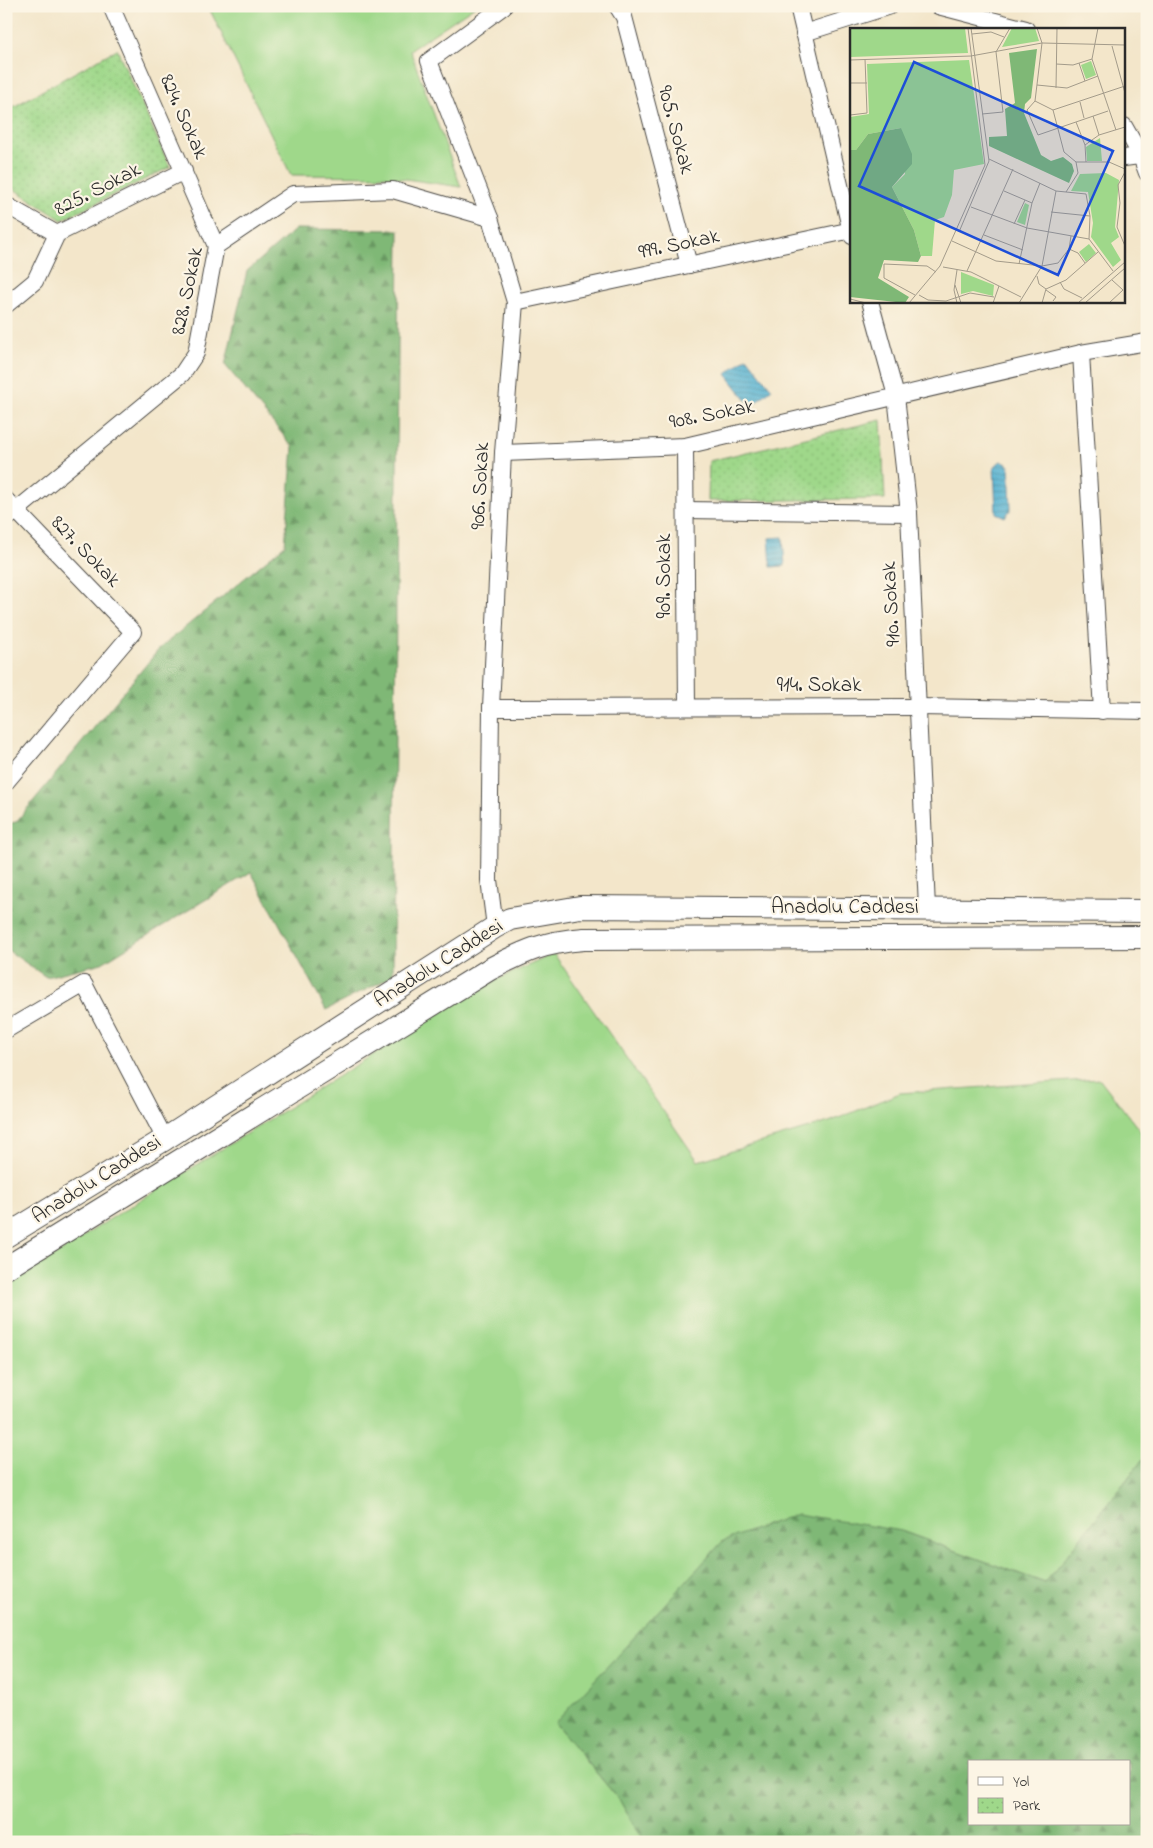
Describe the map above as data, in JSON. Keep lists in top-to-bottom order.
{
  "streets": {
    "main road": ["Anadolu Caddesi"],
    "street": [
      "824. Sokak",
      "905. Sokak",
      "825. Sokak",
      "999. Sokak",
      "828. Sokak",
      "908. Sokak",
      "906. Sokak",
      "827. Sokak",
      "909. Sokak",
      "910. Sokak",
      "914. Sokak"
    ]
  },
  "crossings": [
    ["824. Sokak", "825. Sokak"],
    ["824. Sokak", "828. Sokak"],
    ["905. Sokak", "999. Sokak"],
    ["999. Sokak", "906. Sokak"],
    ["828. Sokak", "906. Sokak"],
    ["828. Sokak", "827. Sokak"],
    ["908. Sokak", "906. Sokak"],
    ["908. Sokak", "909. Sokak"],
    ["908. Sokak", "910. Sokak"],
    ["906. Sokak", "914. Sokak"],
    ["906. Sokak", "Anadolu Caddesi"],
    ["909. Sokak", "914. Sokak"],
    ["910. Sokak", "914. Sokak"],
    ["910. Sokak", "Anadolu Caddesi"]
  ],
  "legend": ["Yol", "Park"]
}
